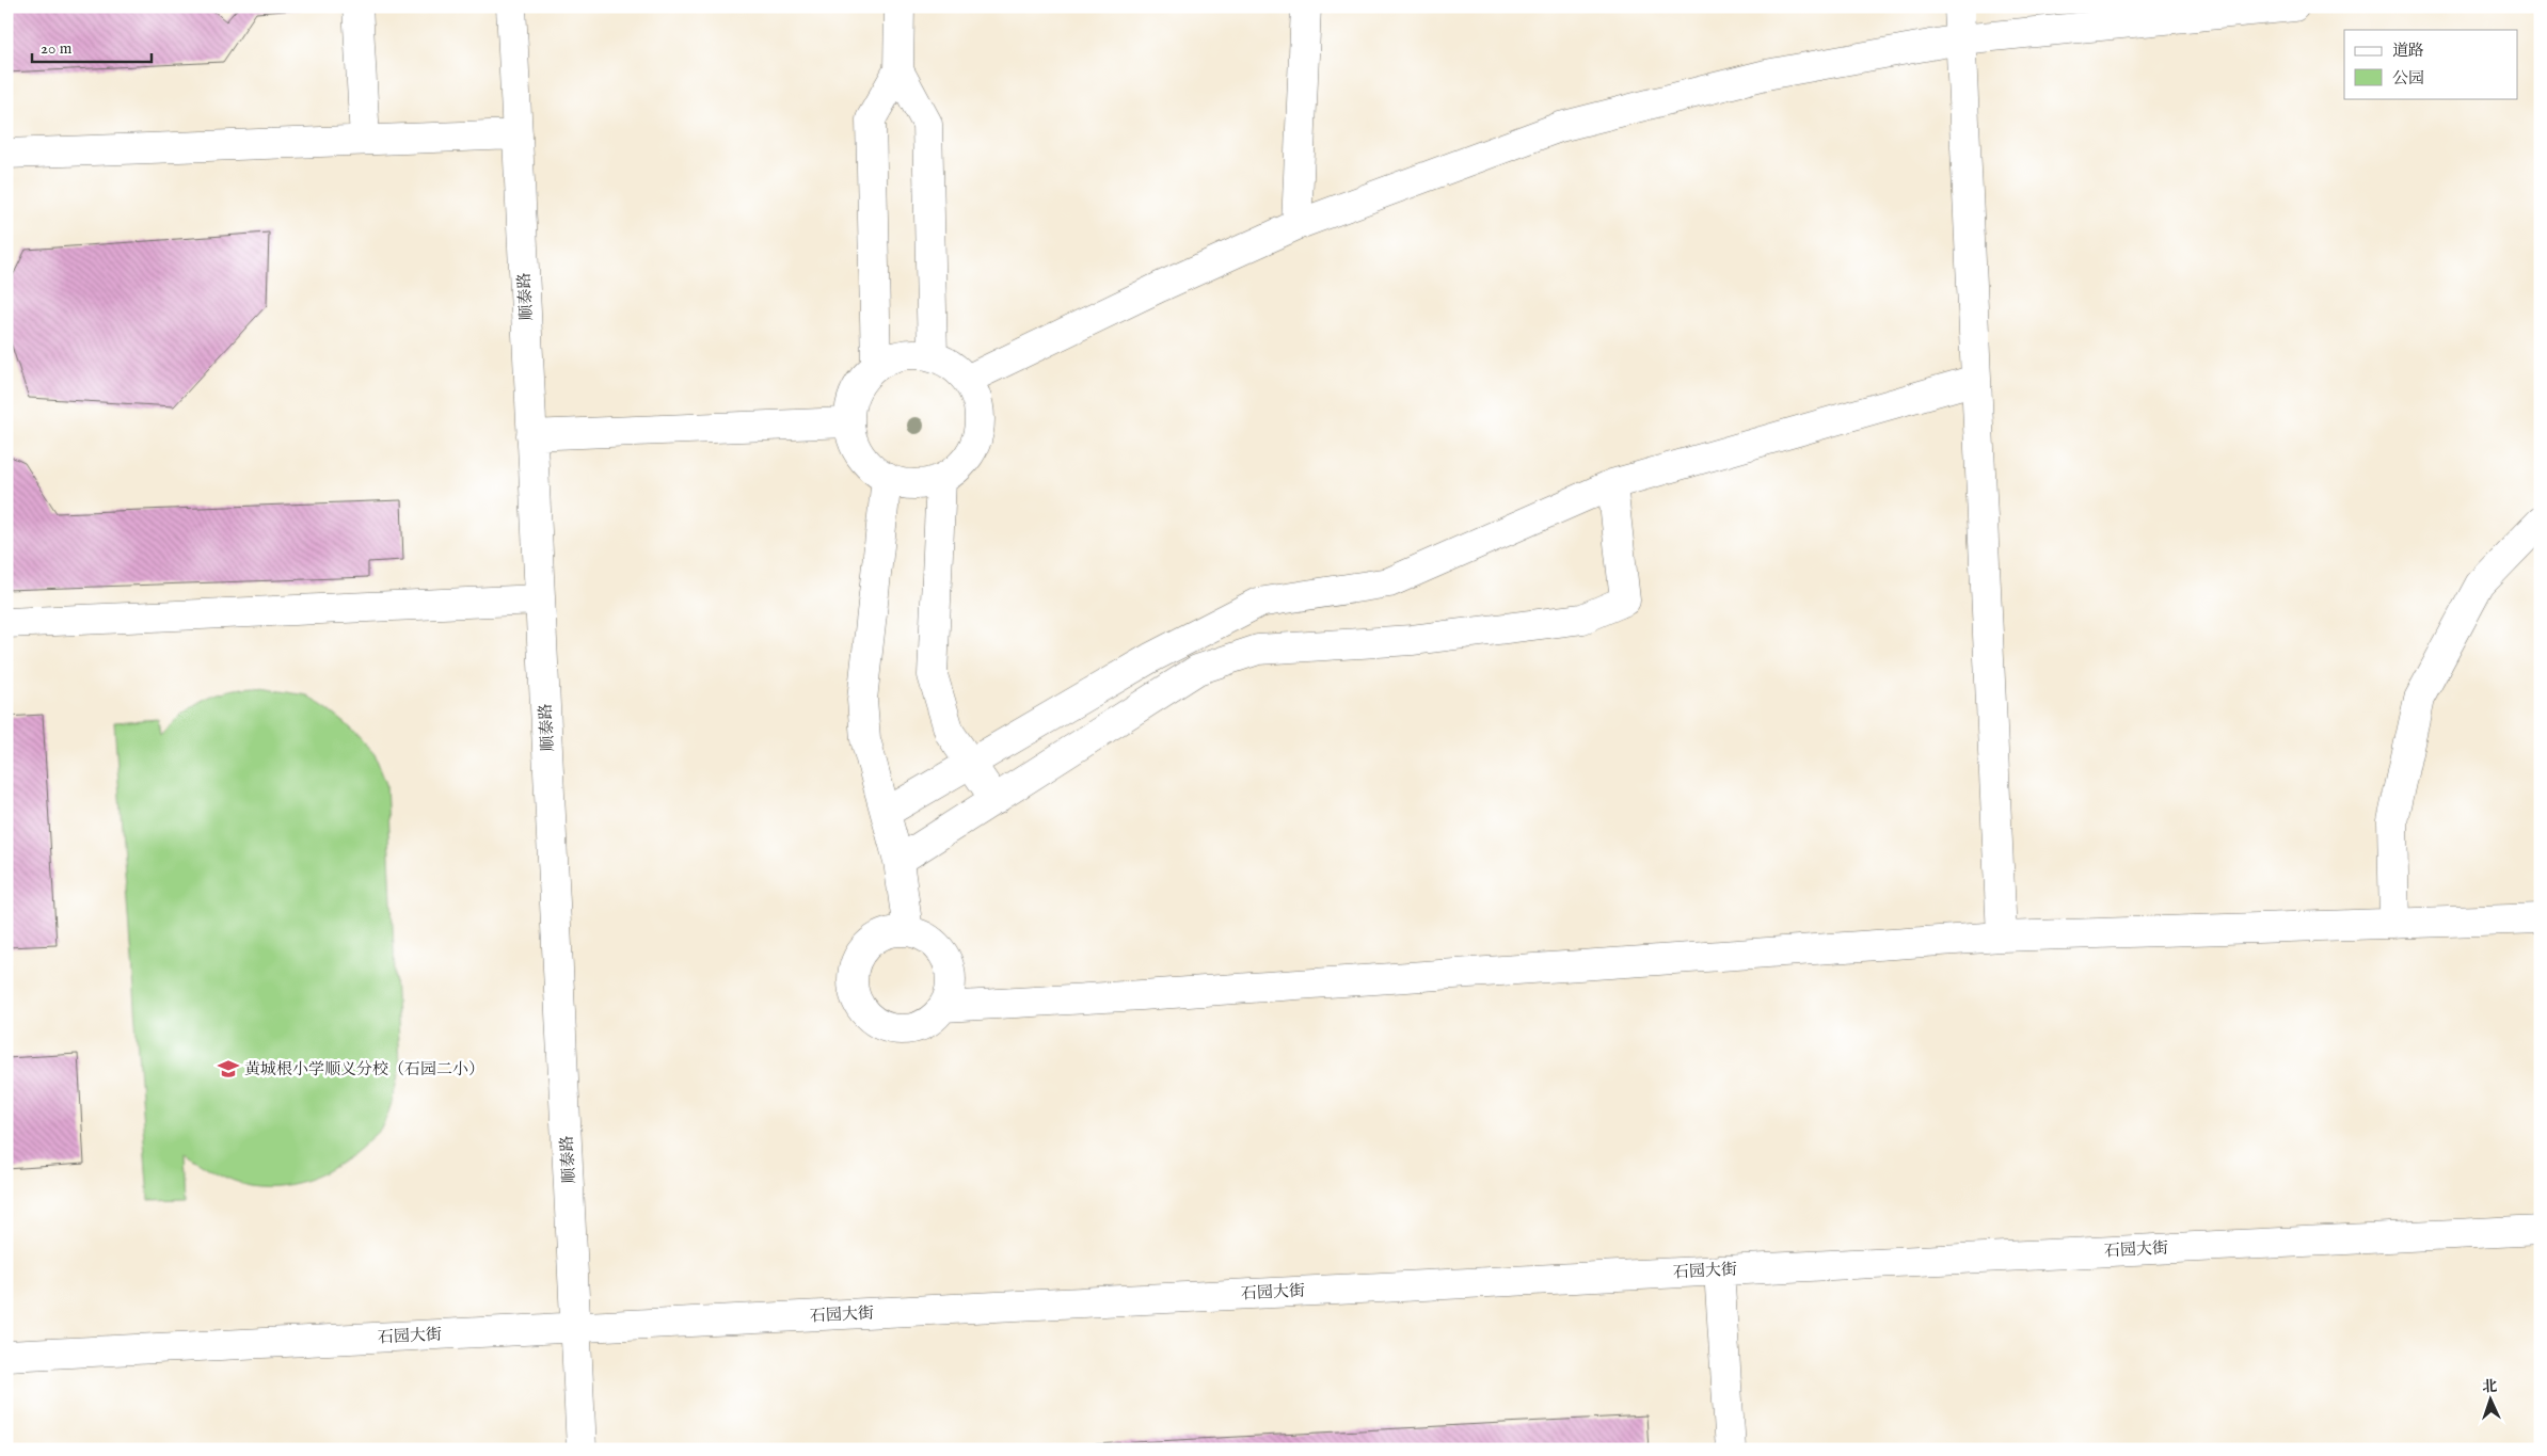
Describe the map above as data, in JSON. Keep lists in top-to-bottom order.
{
  "streets": {
    "street": ["顺泰路", "石园大街"]
  },
  "crossings": [
    ["顺泰路", "石园大街"]
  ],
  "places": {
    "school or university": ["黄城根小学顺义分校（石园二小）"]
  },
  "legend": ["道路", "公园"],
  "scale_bar": "20 m",
  "north": "top"
}
